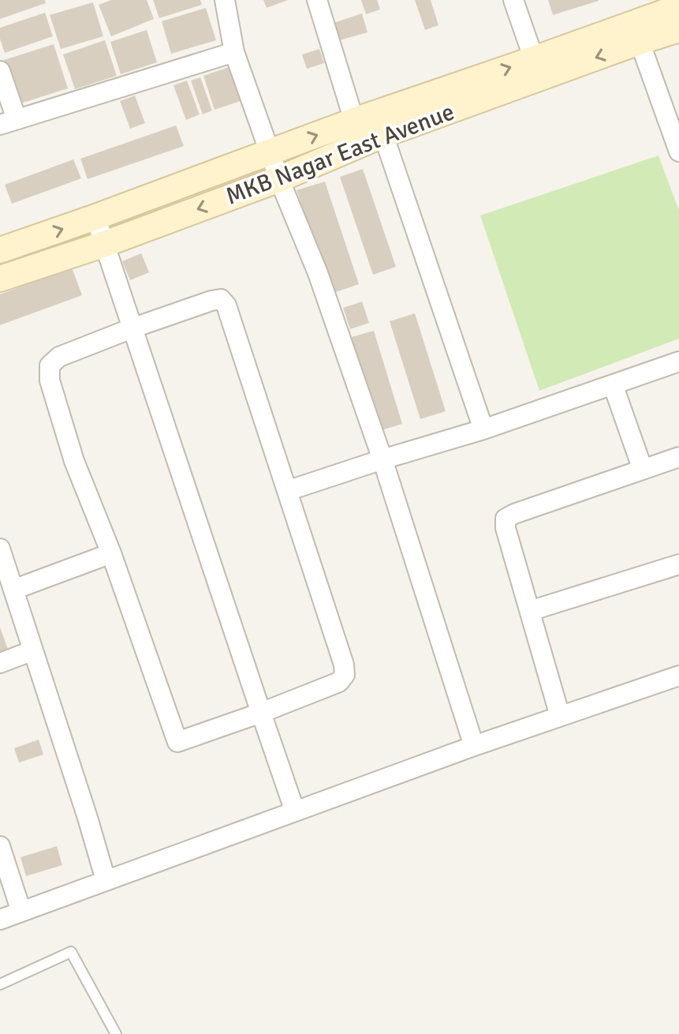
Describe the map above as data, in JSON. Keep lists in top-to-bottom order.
{
  "streets": {
    "main road": ["MKB Nagar East Avenue"]
  }
}
